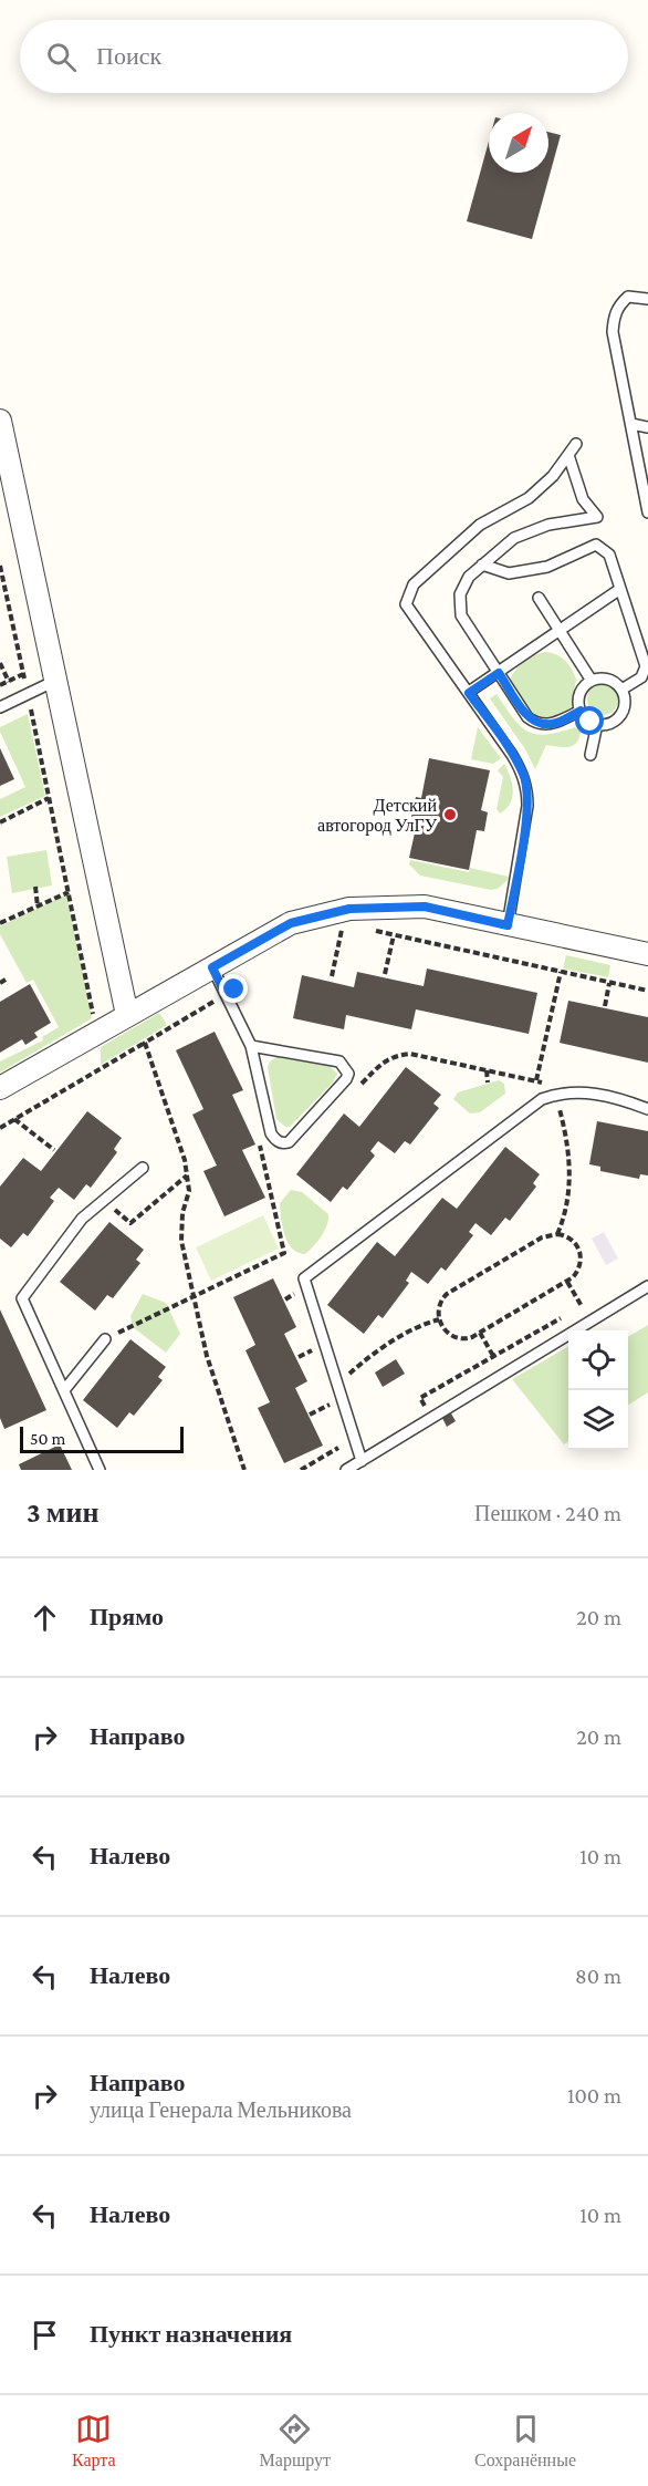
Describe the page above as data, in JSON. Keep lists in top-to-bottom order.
{
  "places": ["Детский автогород УлГУ"],
  "scale_bar": "50 m",
  "north": "top right",
  "page": {
    "search": "Поиск",
    "scale": "50 m",
    "heading": ["3 мин", "Пешком · 240 m"],
    "list": [
      ["Прямо", "20 m"],
      ["Направо", "20 m"],
      ["Налево", "10 m"],
      ["Налево", "80 m"],
      ["Направо", "улица Генерала Мельникова", "100 m"],
      ["Налево", "10 m"],
      "Пункт назначения"
    ],
    "nav": ["Карта", "Маршрут", "Сохранённые"]
  }
}
